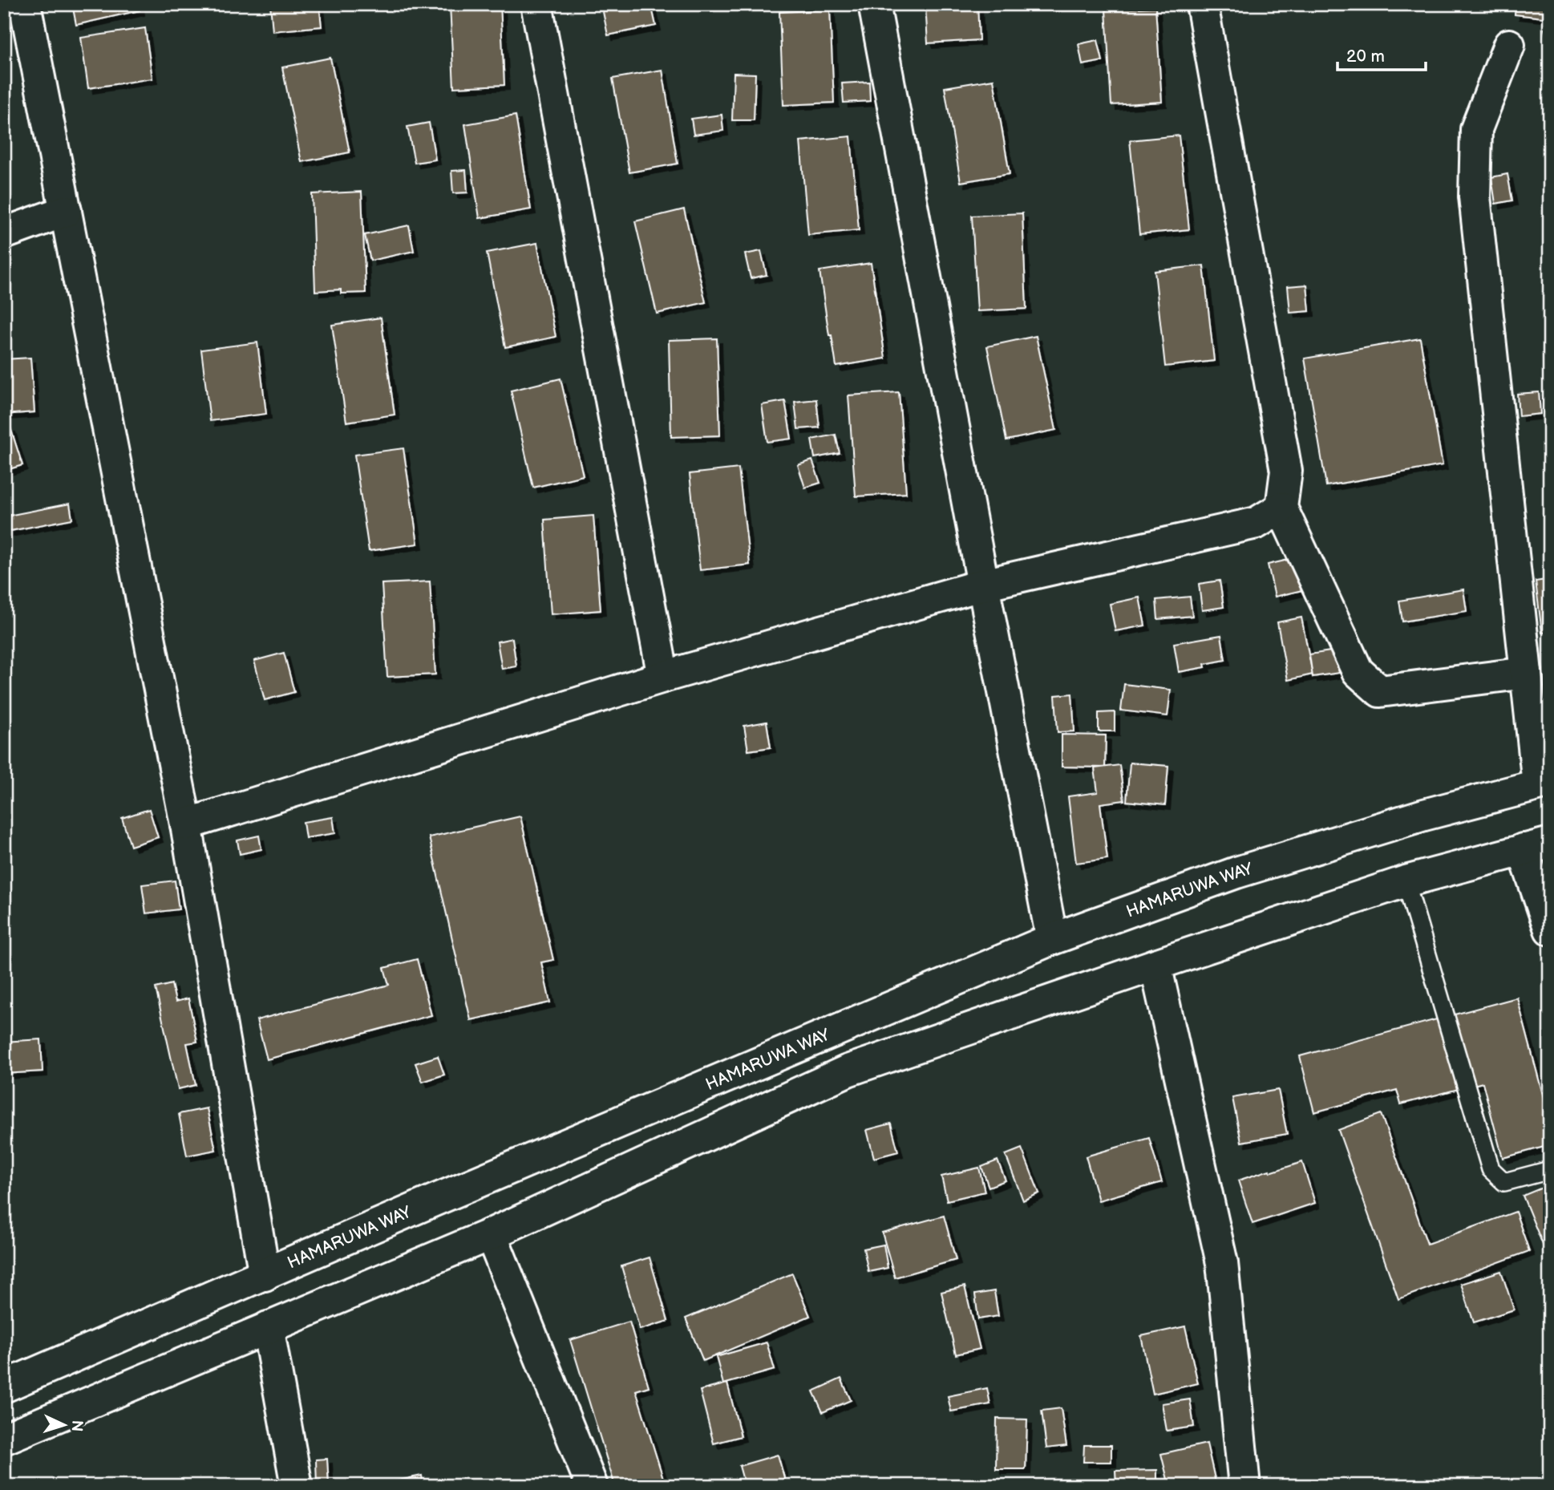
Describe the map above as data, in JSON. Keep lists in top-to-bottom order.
{
  "streets": {
    "street": ["HAMARUWA WAY"]
  },
  "scale_bar": "20 m",
  "north": "right"
}
